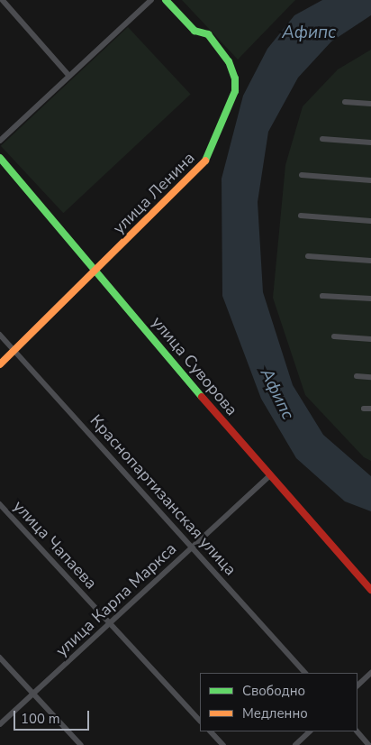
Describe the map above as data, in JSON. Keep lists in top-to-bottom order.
{
  "streets": {
    "street": [
      "улица Ленина",
      "улица Суворова",
      "Краснопартизанская улица",
      "улица Чапаева",
      "улица Карла Маркса"
    ]
  },
  "crossings": [
    ["улица Ленина", "улица Суворова"],
    ["улица Ленина", "Краснопартизанская улица"],
    ["улица Суворова", "улица Карла Маркса"],
    ["Краснопартизанская улица", "улица Карла Маркса"],
    ["улица Чапаева", "улица Карла Маркса"]
  ],
  "water": ["Афипс"],
  "legend": ["Свободно", "Медленно"],
  "scale_bar": "100 m"
}
